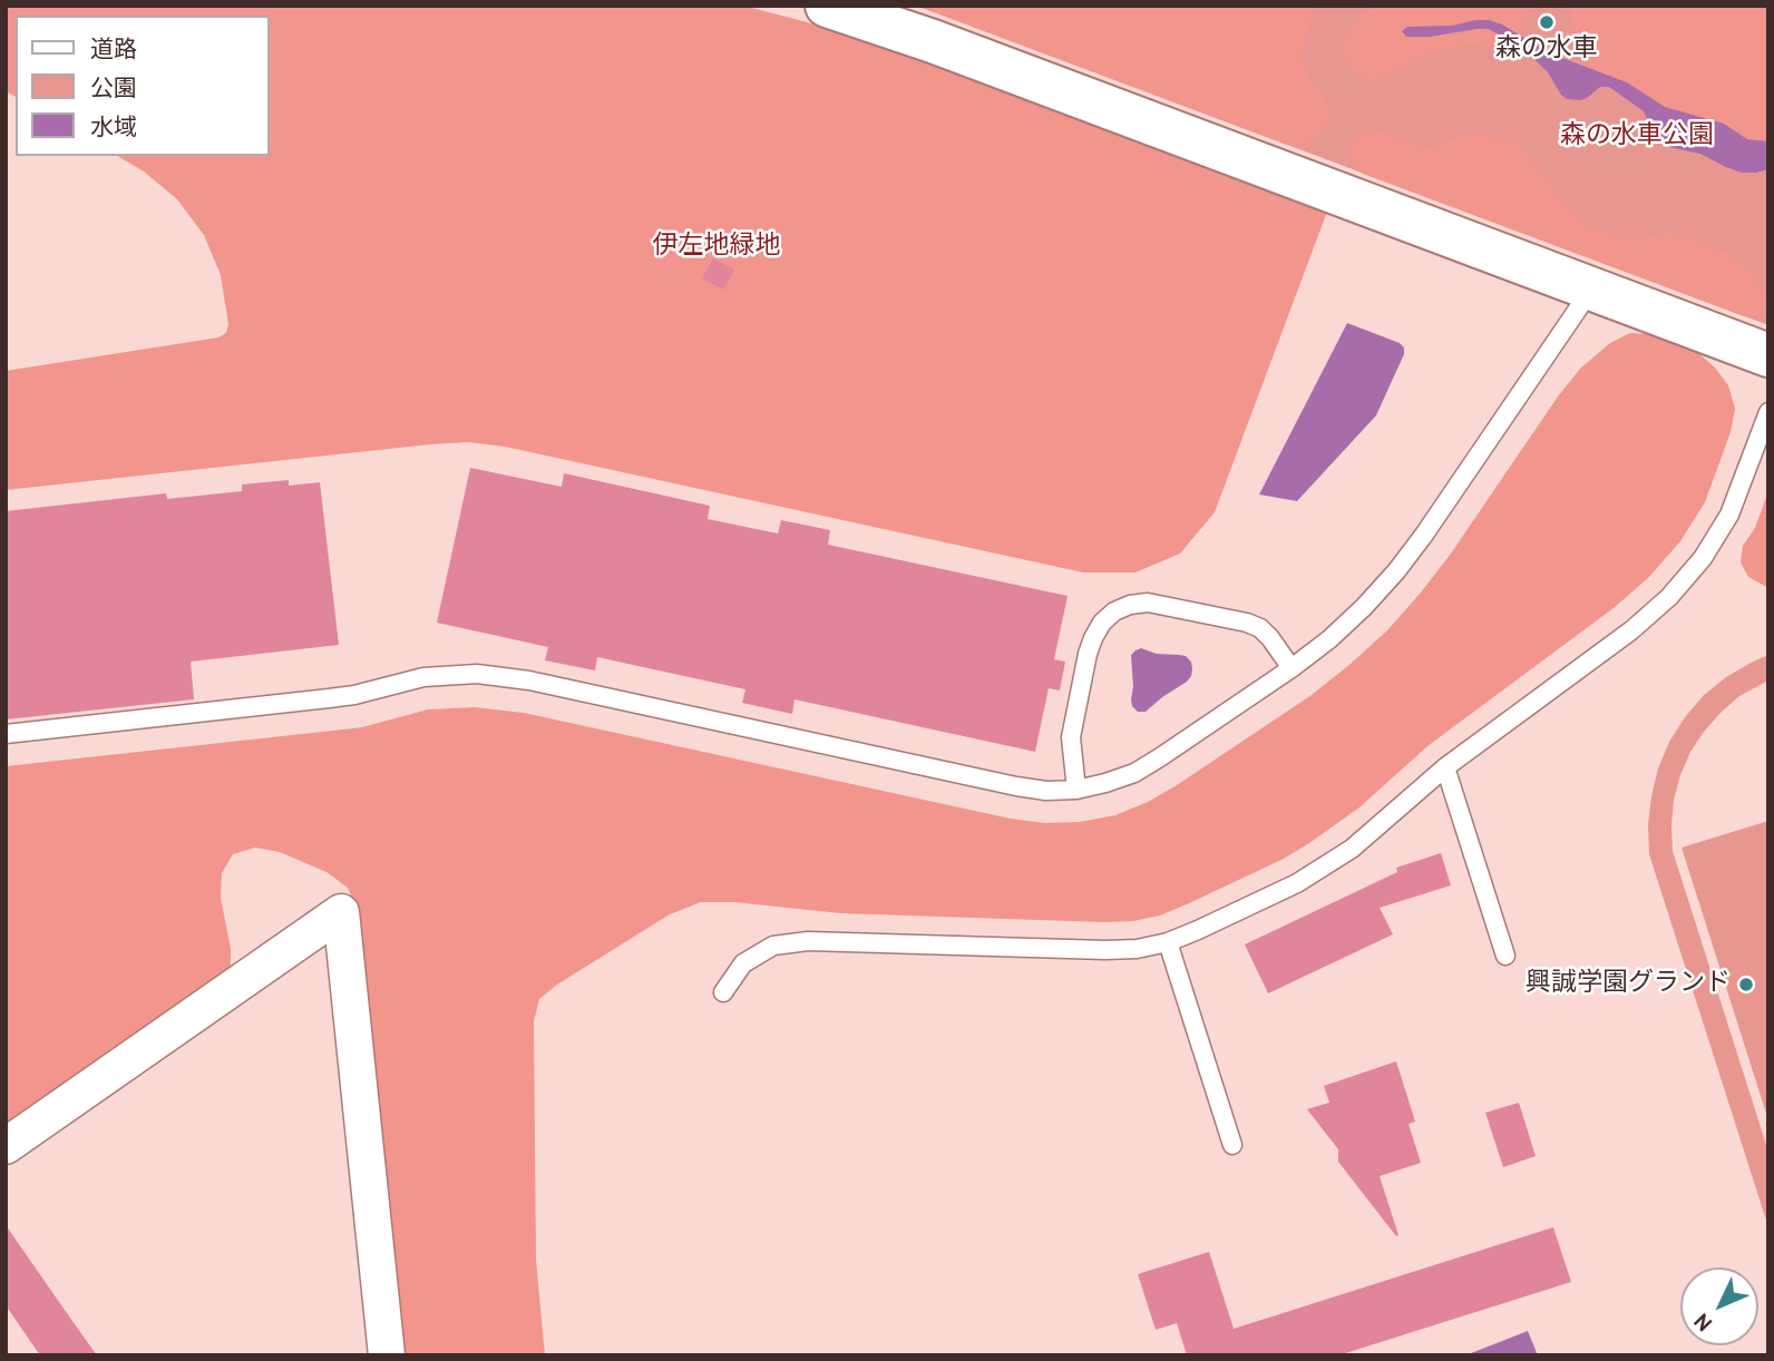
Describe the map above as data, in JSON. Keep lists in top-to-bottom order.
{
  "parks": ["森の水車公園", "伊左地緑地"],
  "places": ["森の水車", "興誠学園グランド"],
  "legend": ["道路", "公園", "水域"],
  "north": "bottom left"
}
